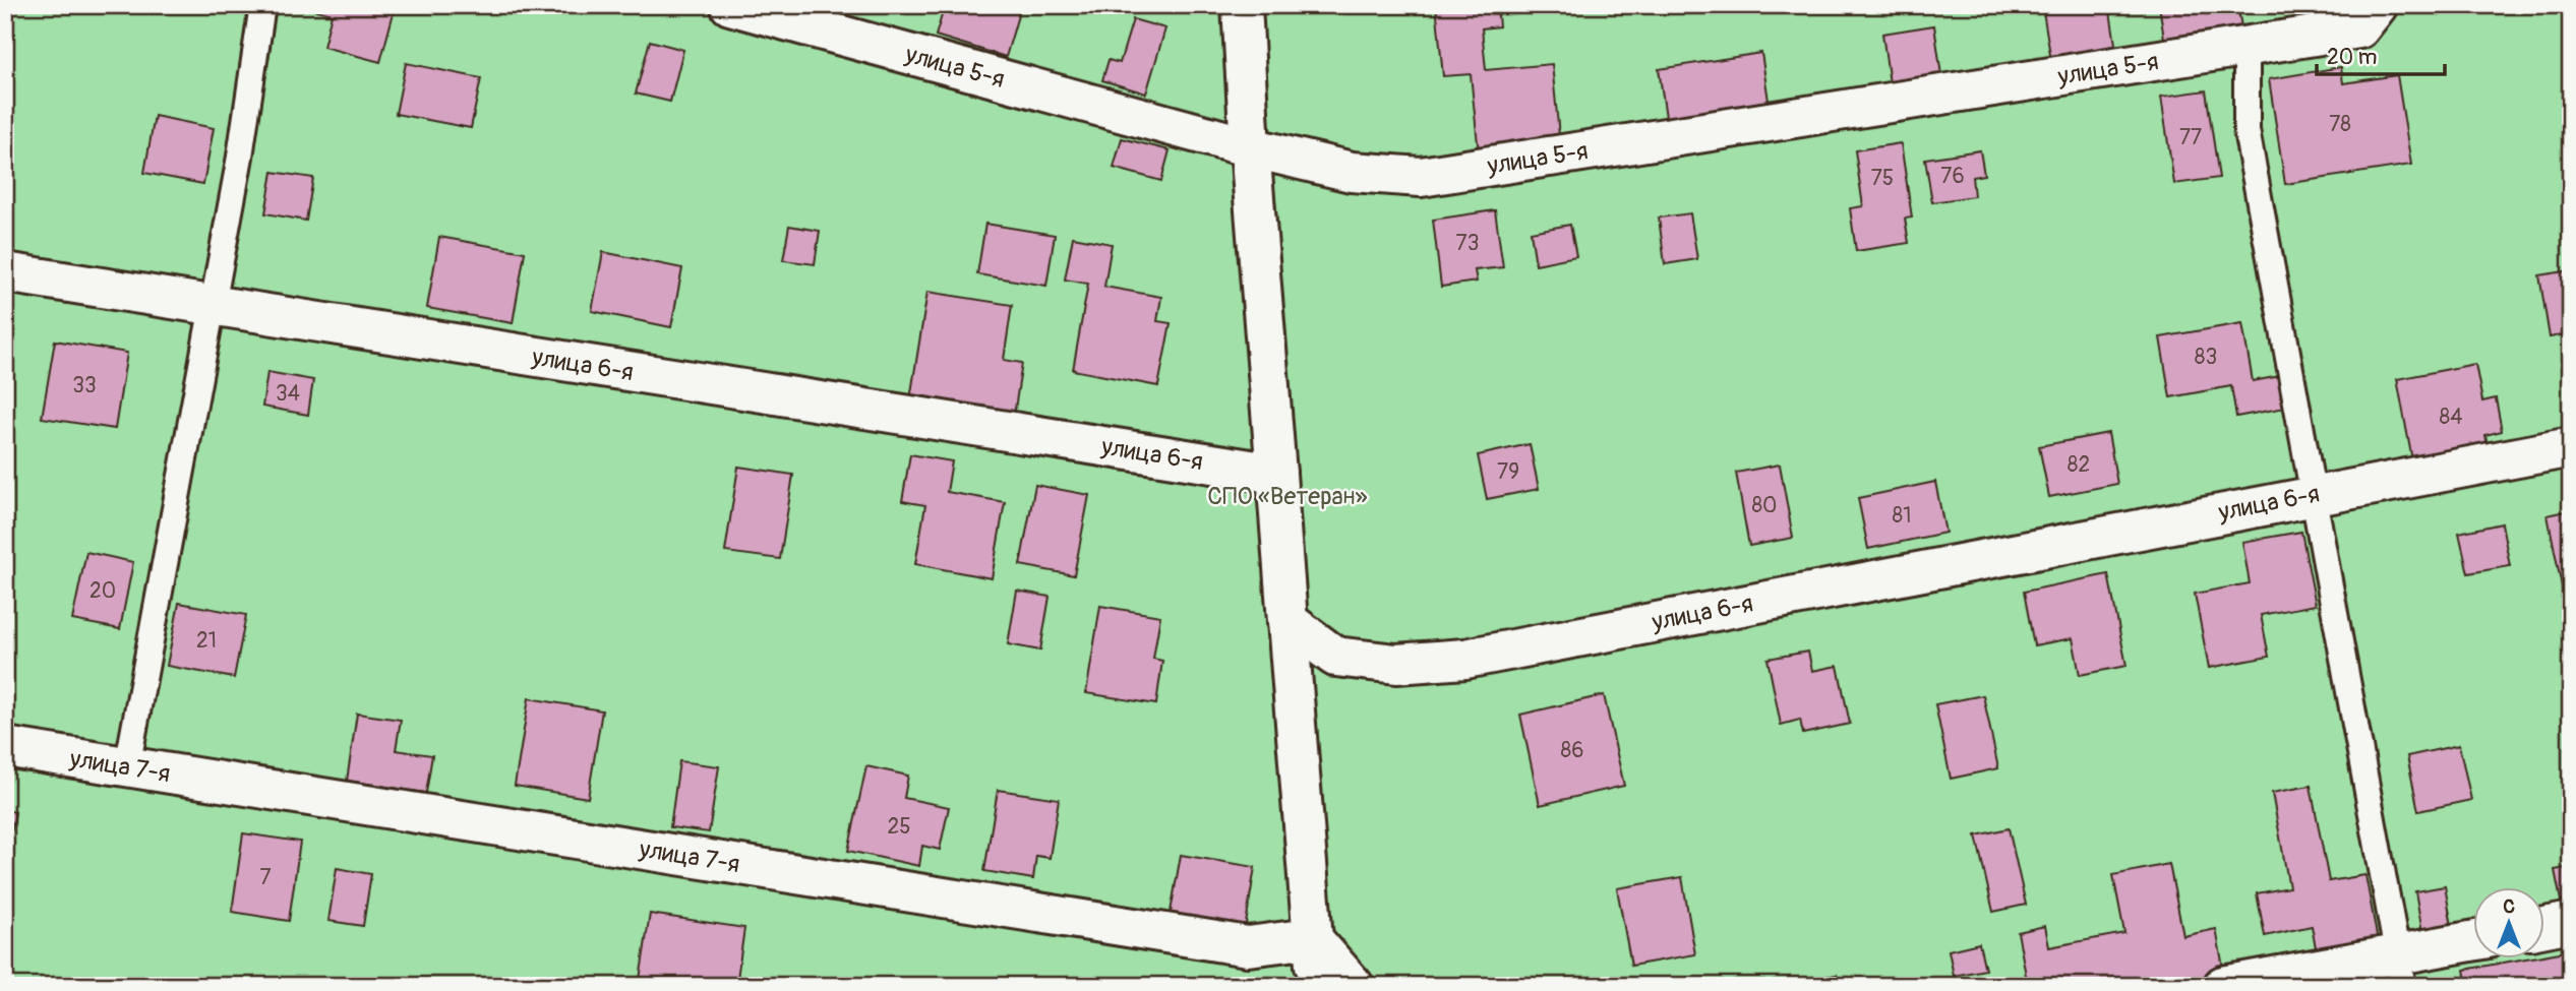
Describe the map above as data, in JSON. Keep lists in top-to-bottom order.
{
  "streets": {
    "street": ["улица 5-я", "улица 6-я", "улица 7-я"]
  },
  "parks": ["СПО «Ветеран»"],
  "house_numbers": [
    "78",
    "77",
    "76",
    "75",
    "73",
    "83",
    "33",
    "34",
    "84",
    "82",
    "79",
    "80",
    "81",
    "20",
    "21",
    "86",
    "25",
    "7"
  ],
  "scale_bar": "20 m",
  "north": "top"
}
